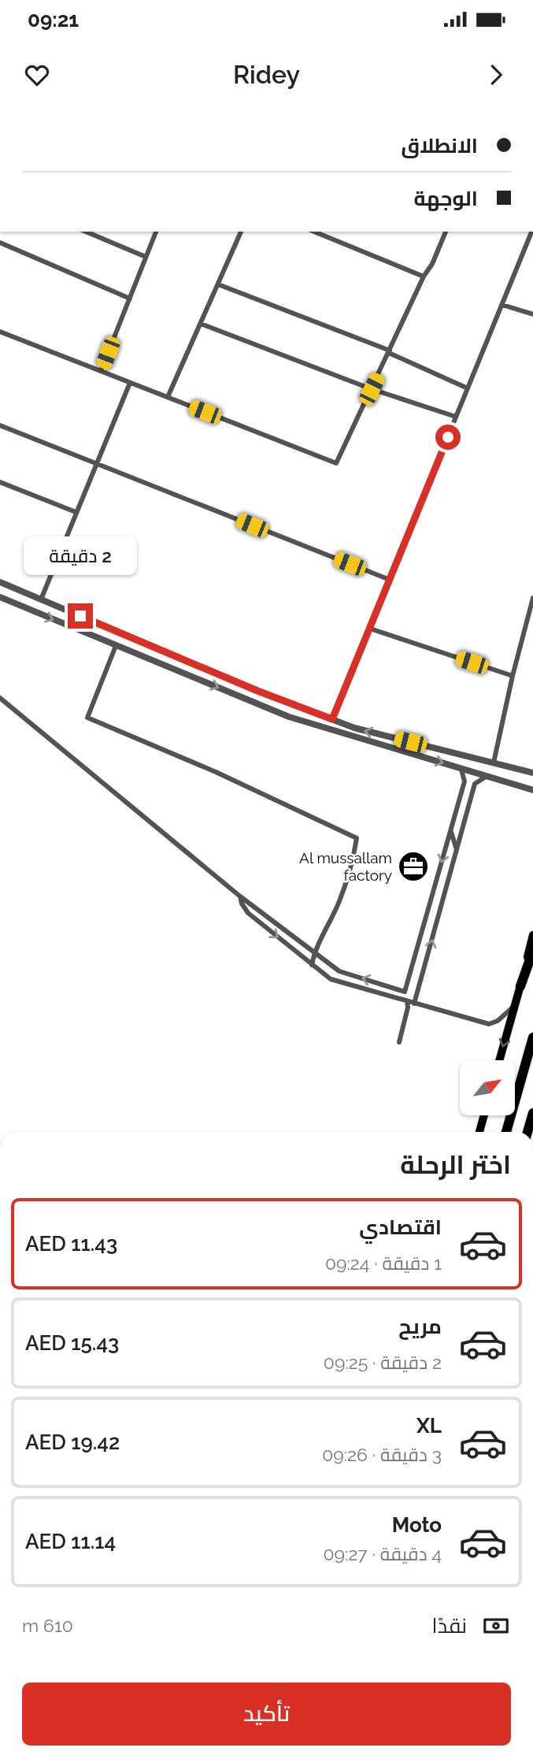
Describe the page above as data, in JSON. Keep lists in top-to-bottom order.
{
  "places": {
    "office": ["Al mussallam factory"]
  },
  "north": "top right",
  "page": {
    "status": "09:21",
    "header": "Ridey",
    "banner": ["الانطلاق", "الوجهة"],
    "bubble": "2 دقيقة",
    "heading": "اختر الرحلة",
    "list": [
      {
        "name": "اقتصادي",
        "note": "1 دقيقة · 09:24",
        "value": "AED 11.43"
      },
      {
        "name": "مريح",
        "note": "2 دقيقة · 09:25",
        "value": "AED 15.43"
      },
      {
        "name": "XL",
        "note": "3 دقيقة · 09:26",
        "value": "AED 19.42"
      },
      {
        "name": "Moto",
        "note": "4 دقيقة · 09:27",
        "value": "AED 11.14"
      }
    ],
    "pay": ["نقدًا", "610 m"],
    "buttons": "تأكيد"
  }
}
